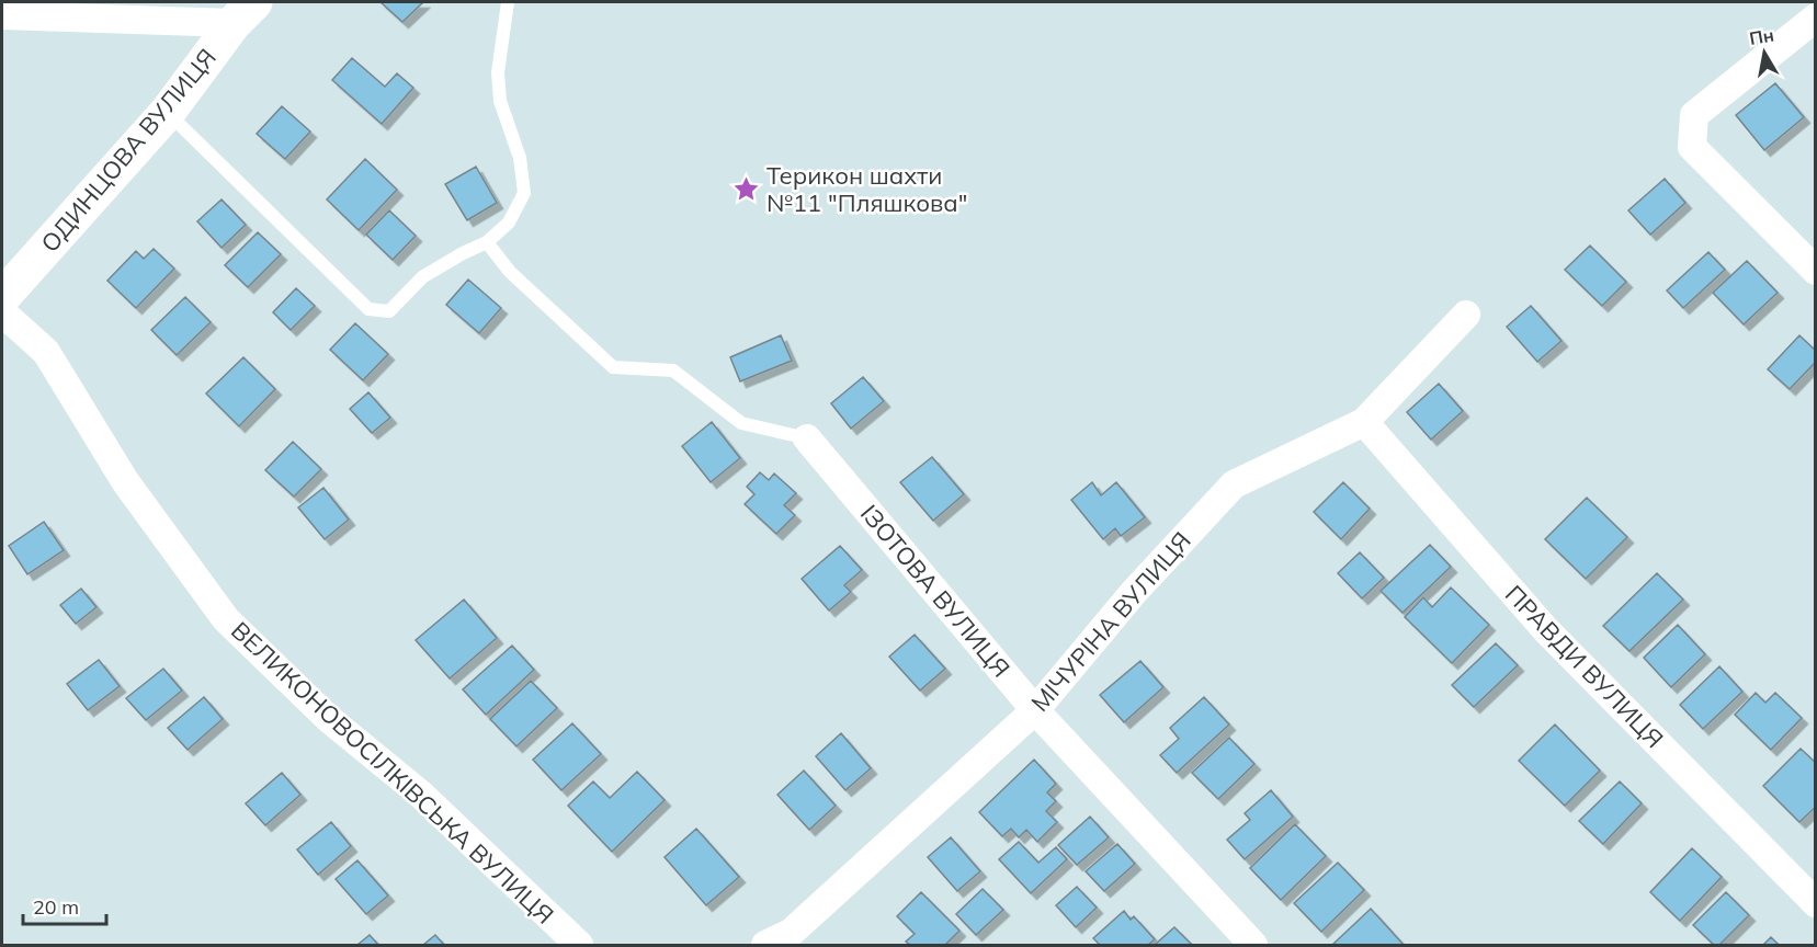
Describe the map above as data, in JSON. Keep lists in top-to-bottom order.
{
  "streets": {
    "main road": ["ОДИНЦОВА ВУЛИЦЯ"],
    "street": [
      "ІЗОТОВА ВУЛИЦЯ",
      "МІЧУРІНА ВУЛИЦЯ",
      "ПРАВДИ ВУЛИЦЯ",
      "ВЕЛИКОНОВОСІЛКІВСЬКА ВУЛИЦЯ"
    ]
  },
  "crossings": [
    ["ІЗОТОВА ВУЛИЦЯ", "МІЧУРІНА ВУЛИЦЯ"],
    ["МІЧУРІНА ВУЛИЦЯ", "ПРАВДИ ВУЛИЦЯ"]
  ],
  "places": {
    "place": ["Терикон шахти №11 \"Пляшкова\""]
  },
  "scale_bar": "20 m",
  "north": "top"
}
